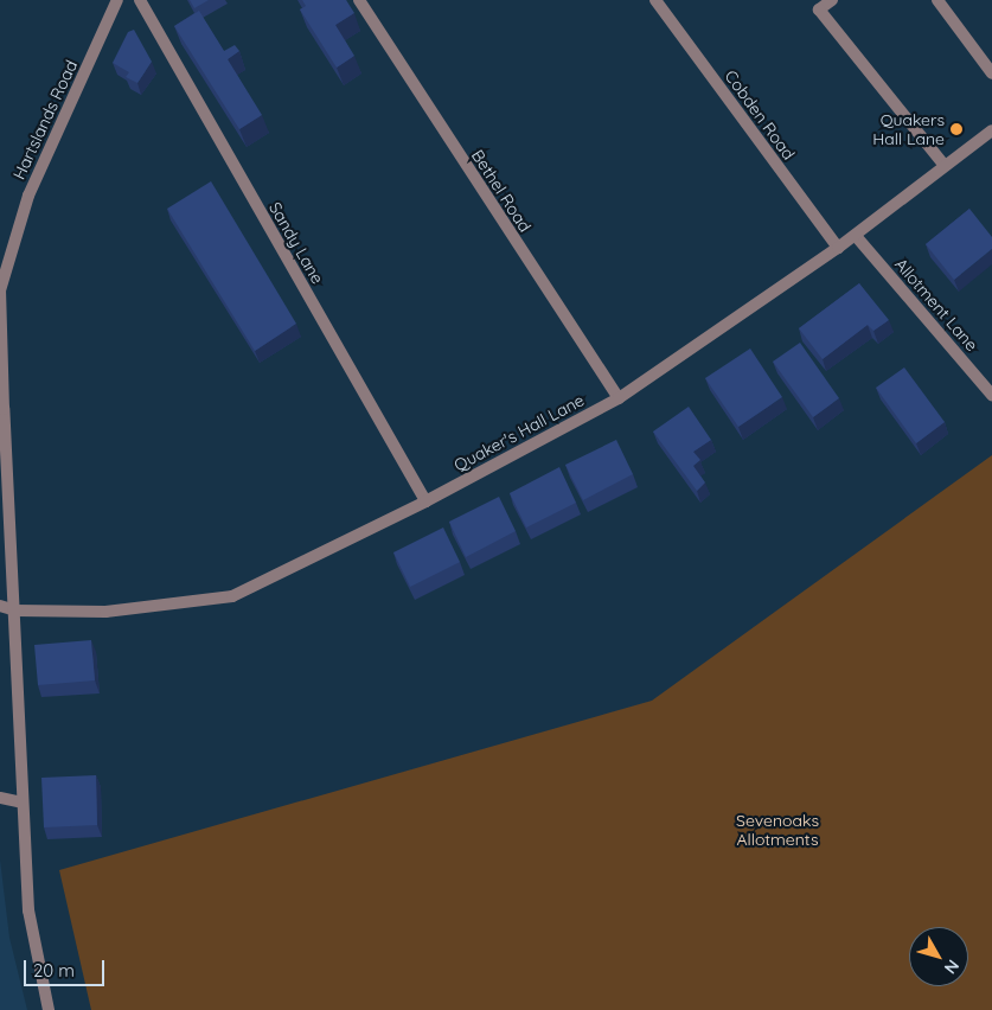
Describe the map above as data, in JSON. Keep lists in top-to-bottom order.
{
  "streets": {
    "street": [
      "Cobden Road",
      "Hartslands Road",
      "Bethel Road",
      "Sandy Lane",
      "Allotment Lane",
      "Quaker's Hall Lane"
    ]
  },
  "crossings": [
    ["Cobden Road", "Quaker's Hall Lane"],
    ["Hartslands Road", "Quaker's Hall Lane"],
    ["Bethel Road", "Quaker's Hall Lane"],
    ["Sandy Lane", "Quaker's Hall Lane"],
    ["Allotment Lane", "Quaker's Hall Lane"]
  ],
  "parks": ["Sevenoaks Allotments"],
  "places": ["Quakers Hall Lane"],
  "scale_bar": "20 m",
  "north": "bottom right"
}
